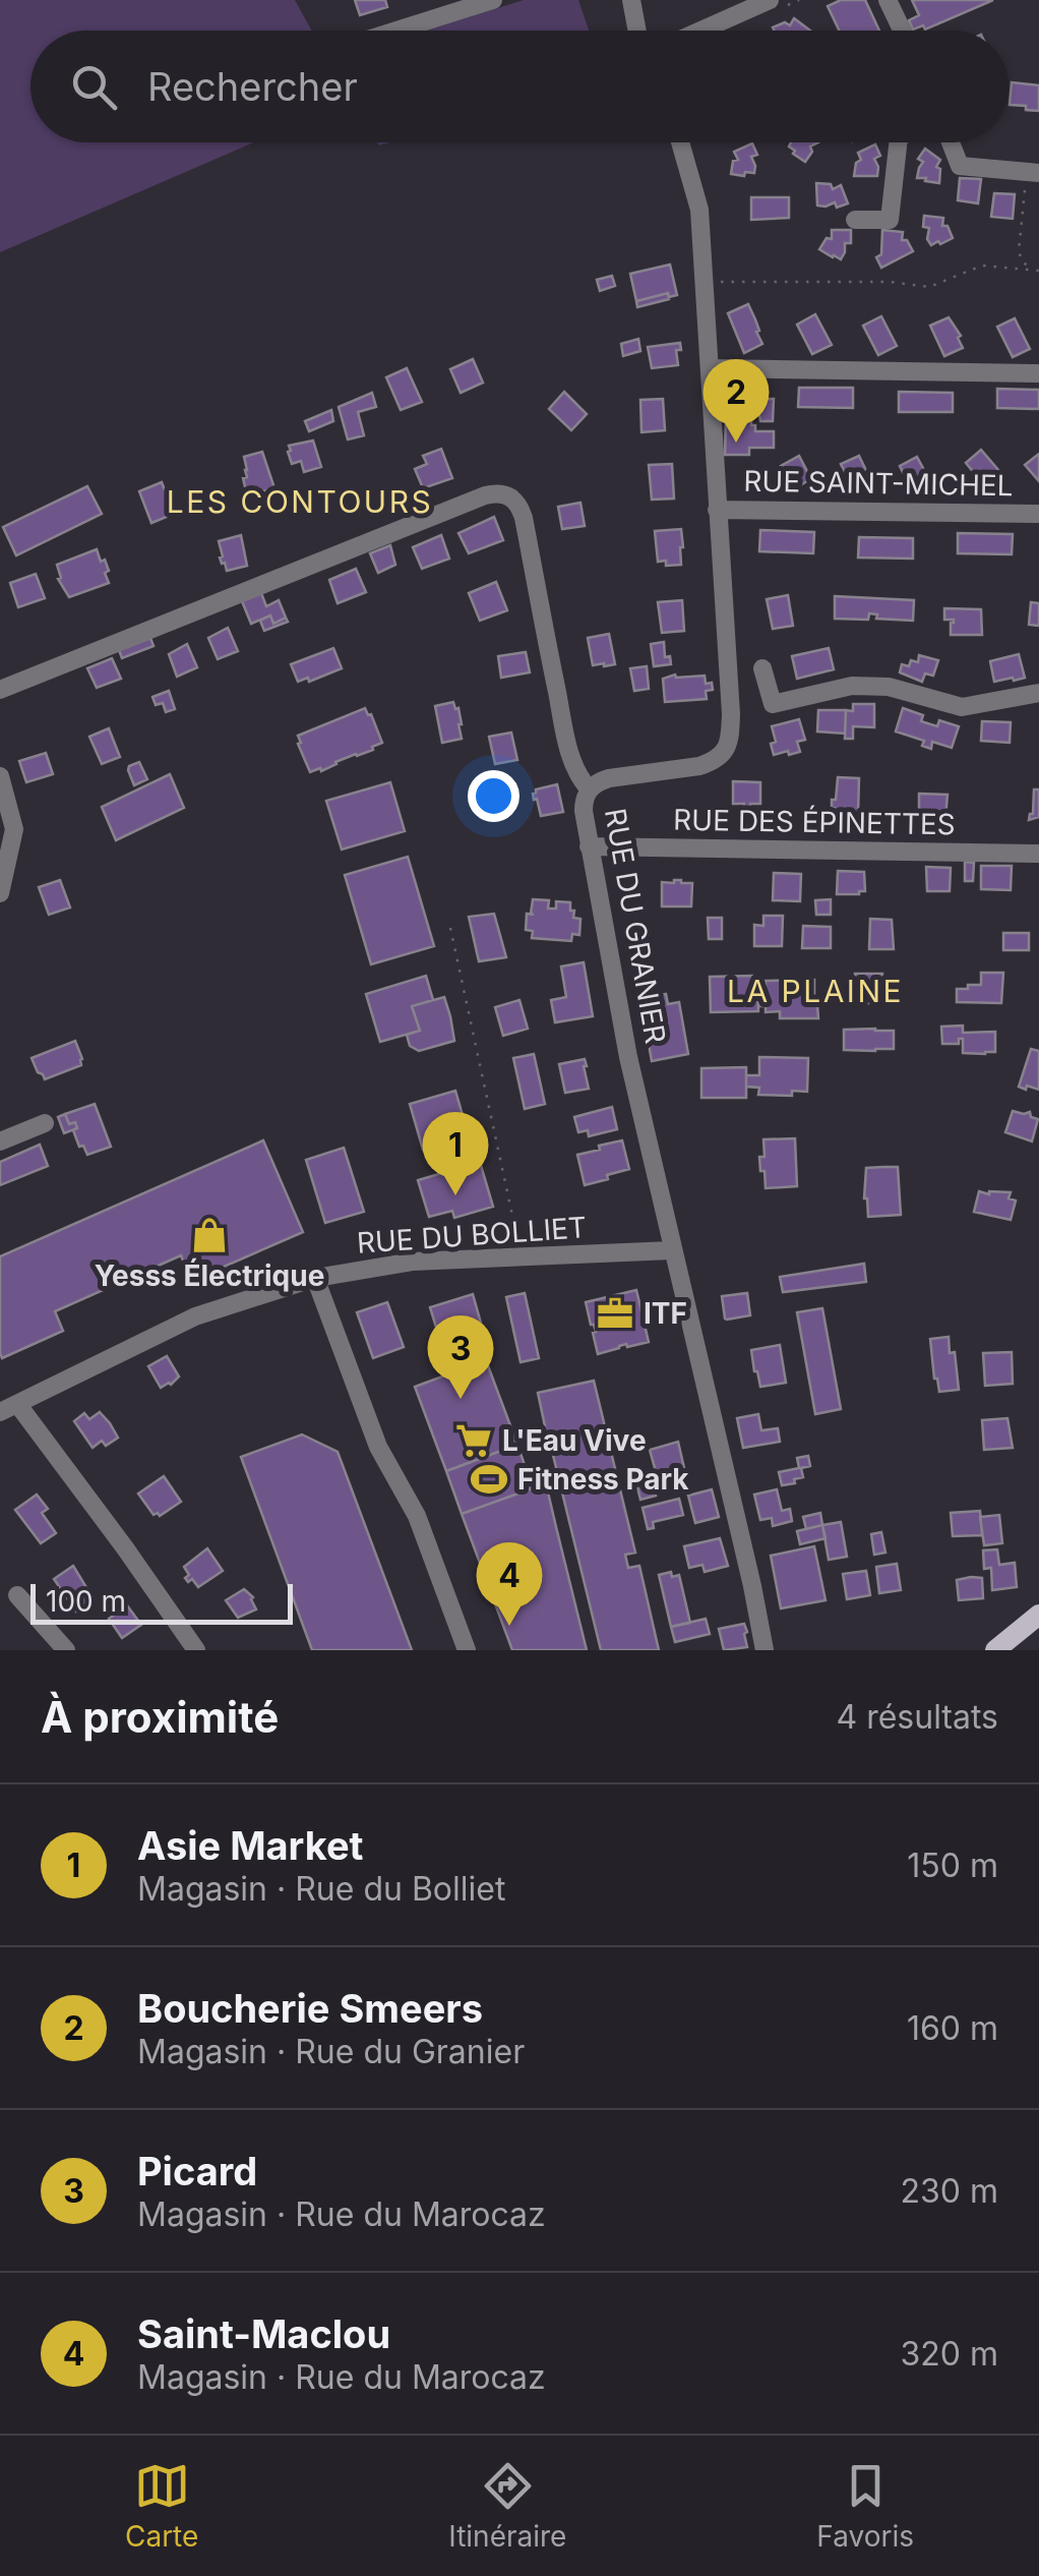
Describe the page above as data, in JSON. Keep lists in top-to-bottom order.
{
  "streets": {
    "street": [
      "RUE SAINT-MICHEL",
      "RUE DES ÉPINETTES",
      "RUE DU GRANIER",
      "RUE DU BOLLIET"
    ]
  },
  "crossings": [
    ["RUE SAINT-MICHEL", "RUE DU GRANIER"],
    ["RUE DES ÉPINETTES", "RUE DU GRANIER"],
    ["RUE DU GRANIER", "RUE DU BOLLIET"]
  ],
  "districts": ["LES CONTOURS", "LA PLAINE"],
  "places": {
    "shop": ["Yesss Électrique"],
    "office": ["ITF"],
    "supermarket": ["L'Eau Vive"],
    "sports": ["Fitness Park"]
  },
  "scale_bar": "100 m",
  "page": {
    "search": "Rechercher",
    "pins": [
      "2",
      "1",
      "3",
      "4"
    ],
    "scale": "100 m",
    "heading": ["À proximité", "4 résultats"],
    "list": [
      {
        "mark": "1",
        "name": "Asie Market",
        "note": "Magasin · Rue du Bolliet",
        "value": "150 m"
      },
      {
        "mark": "2",
        "name": "Boucherie Smeers",
        "note": "Magasin · Rue du Granier",
        "value": "160 m"
      },
      {
        "mark": "3",
        "name": "Picard",
        "note": "Magasin · Rue du Marocaz",
        "value": "230 m"
      },
      {
        "mark": "4",
        "name": "Saint-Maclou",
        "note": "Magasin · Rue du Marocaz",
        "value": "320 m"
      }
    ],
    "nav": ["Carte", "Itinéraire", "Favoris"]
  }
}
